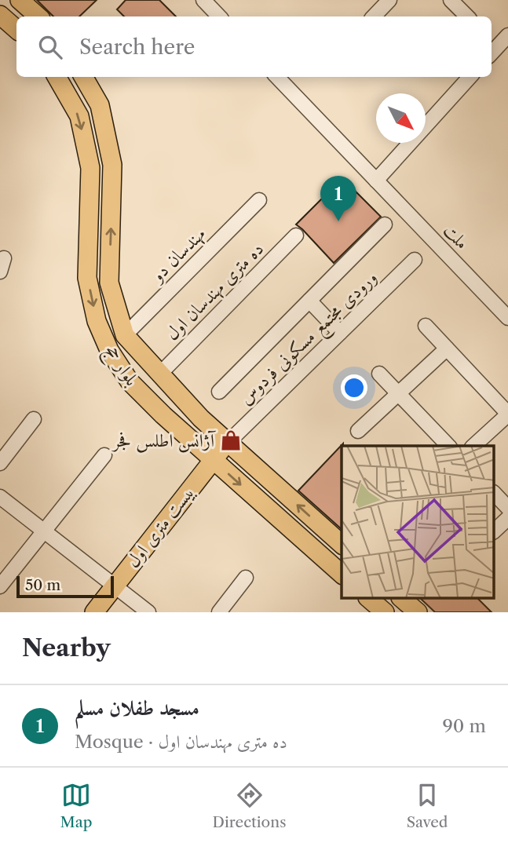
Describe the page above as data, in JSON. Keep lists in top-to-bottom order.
{
  "streets": {
    "main road": ["بلوار حج", "بیست متری اول"],
    "street": [
      "ملت",
      "مهندسان دو",
      "ده متری مهندسان اول",
      "ورودی مجتمع مسکونی فردوس"
    ]
  },
  "crossings": [
    ["مهندسان دو", "بلوار حج"],
    ["ده متری مهندسان اول", "بلوار حج"],
    ["ورودی مجتمع مسکونی فردوس", "بلوار حج"],
    ["ورودی مجتمع مسکونی فردوس", "بیست متری اول"],
    ["بلوار حج", "بیست متری اول"]
  ],
  "places": {
    "shop": ["آژانس اطلس فجر"]
  },
  "scale_bar": "50 m",
  "north": "bottom right",
  "page": {
    "search": "Search here",
    "pins": "1",
    "scale": "50 m",
    "heading": "Nearby",
    "list": [
      {
        "mark": "1",
        "name": "مسجد طفلان مسلم",
        "note": "Mosque · ده متری مهندسان اول",
        "value": "90 m"
      }
    ],
    "nav": ["Map", "Directions", "Saved"]
  }
}
